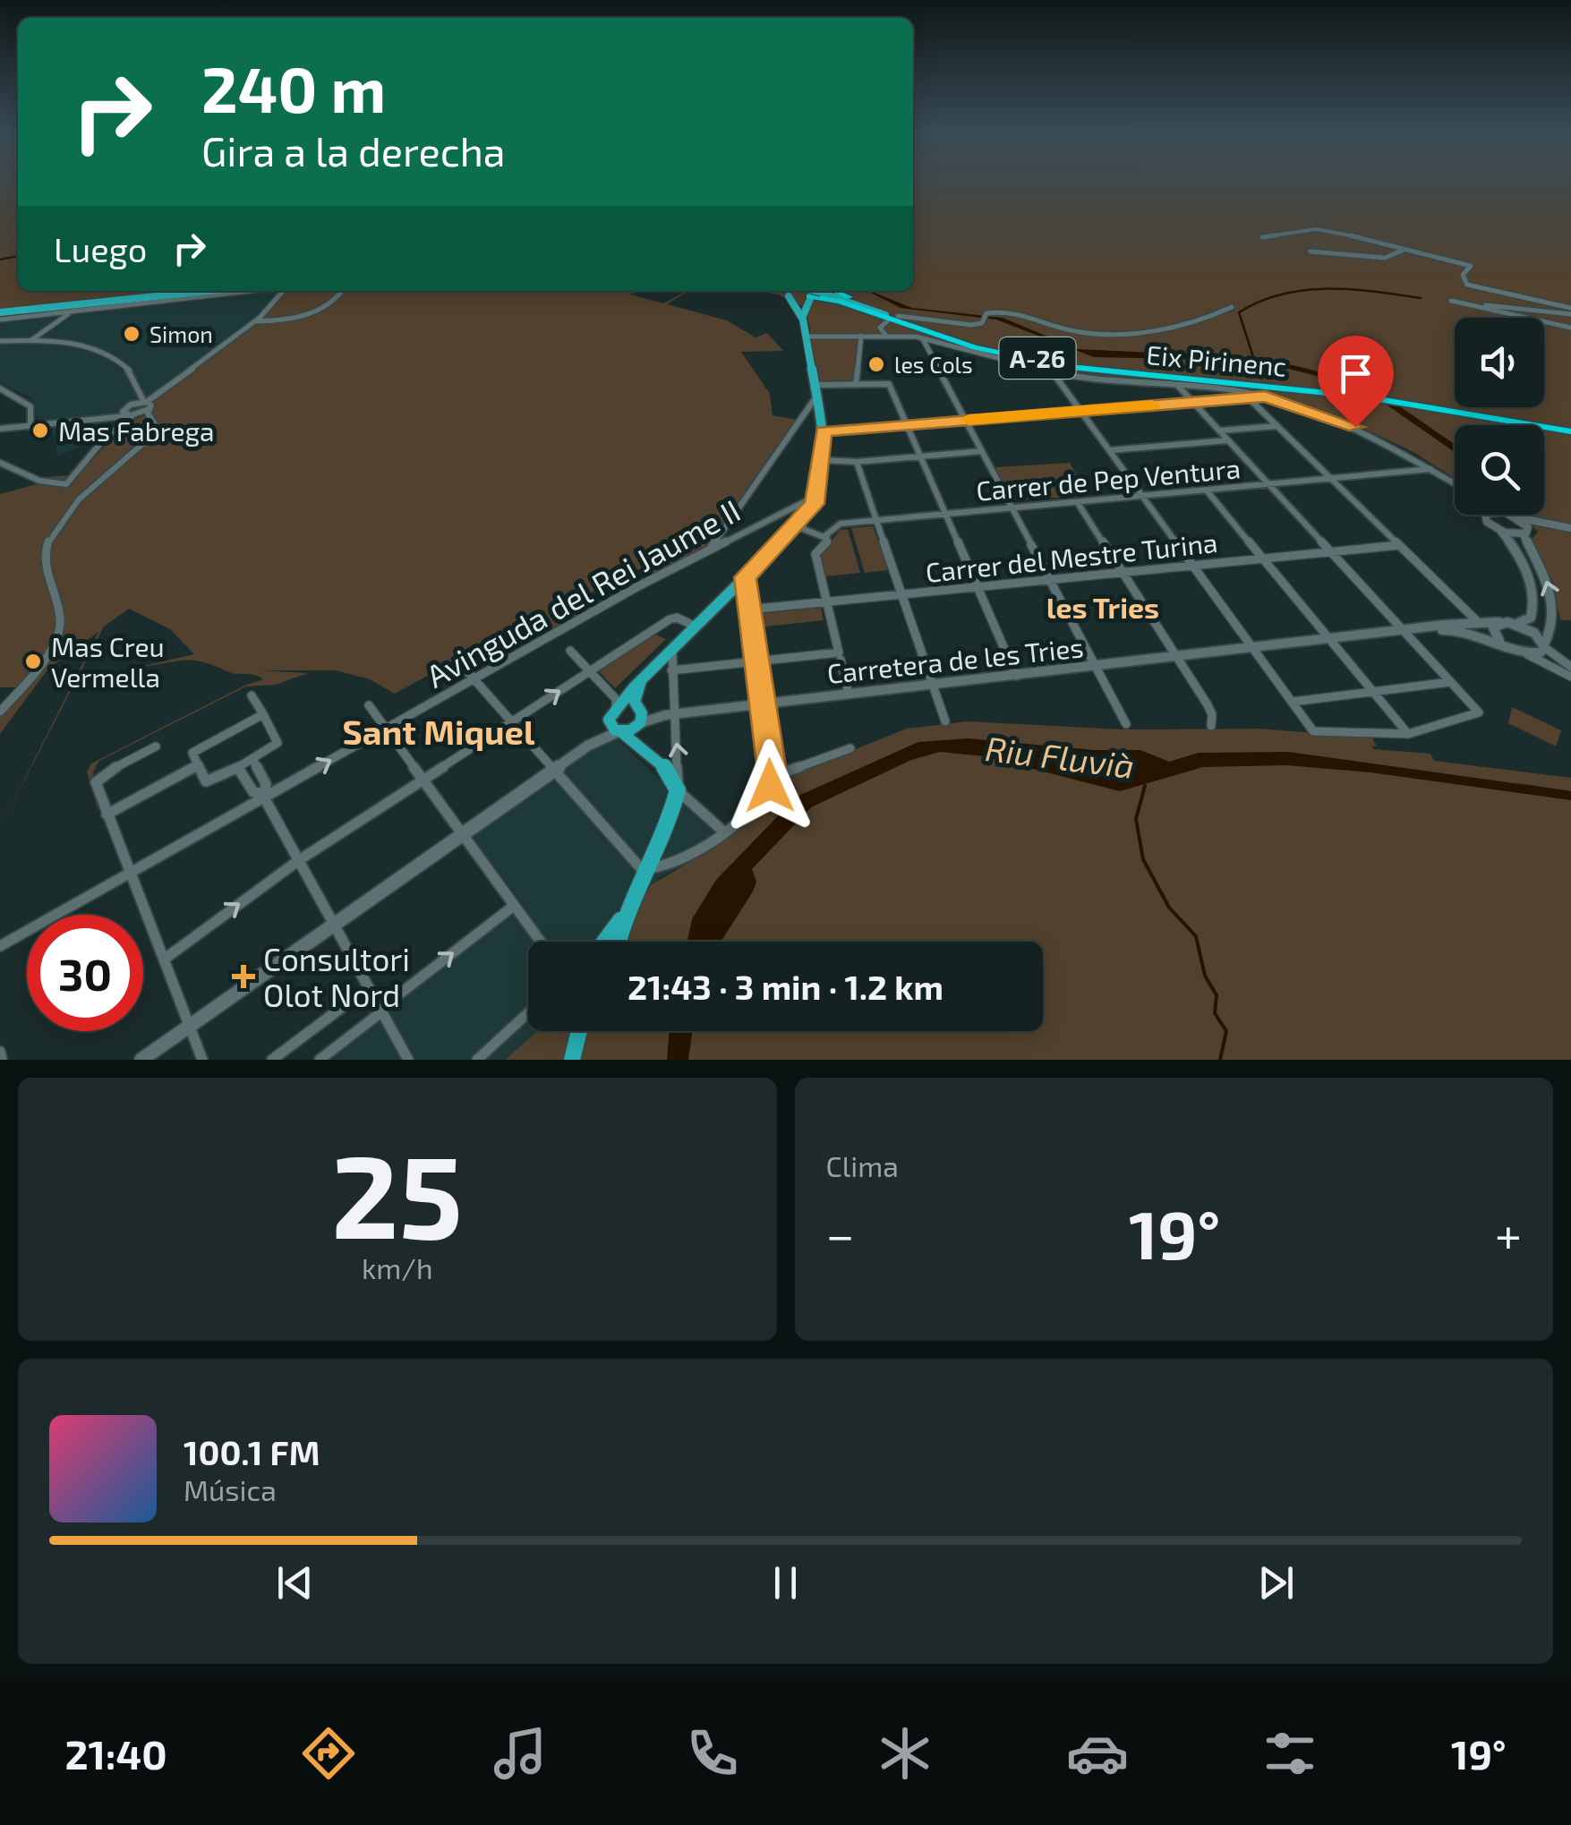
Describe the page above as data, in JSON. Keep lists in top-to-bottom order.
{
  "streets": {
    "highway": ["A-26", "Eix Pirinenc"],
    "street": [
      "Carrer de Pep Ventura",
      "Carrer del Mestre Turina",
      "Avinguda del Rei Jaume II",
      "Carretera de les Tries"
    ]
  },
  "districts": ["les Tries", "Sant Miquel"],
  "water": ["Riu Fluvià"],
  "places": {
    "other": [
      "Simon",
      "les Cols",
      "Mas Fabrega",
      "Mas Creu Vermella"
    ],
    "health": ["Consultori Olot Nord"]
  },
  "page": {
    "turn": ["240 m", "Gira a la derecha"],
    "then": "Luego",
    "limit": "30",
    "trip": "21:43 · 3 min · 1.2 km",
    "tile": [
      ["25", "km/h"],
      "Clima"
    ],
    "heat": ["−", "19°", "+"],
    "song": ["100.1 FM", "Música"],
    "tabs": ["21:40", "19°"]
  }
}
